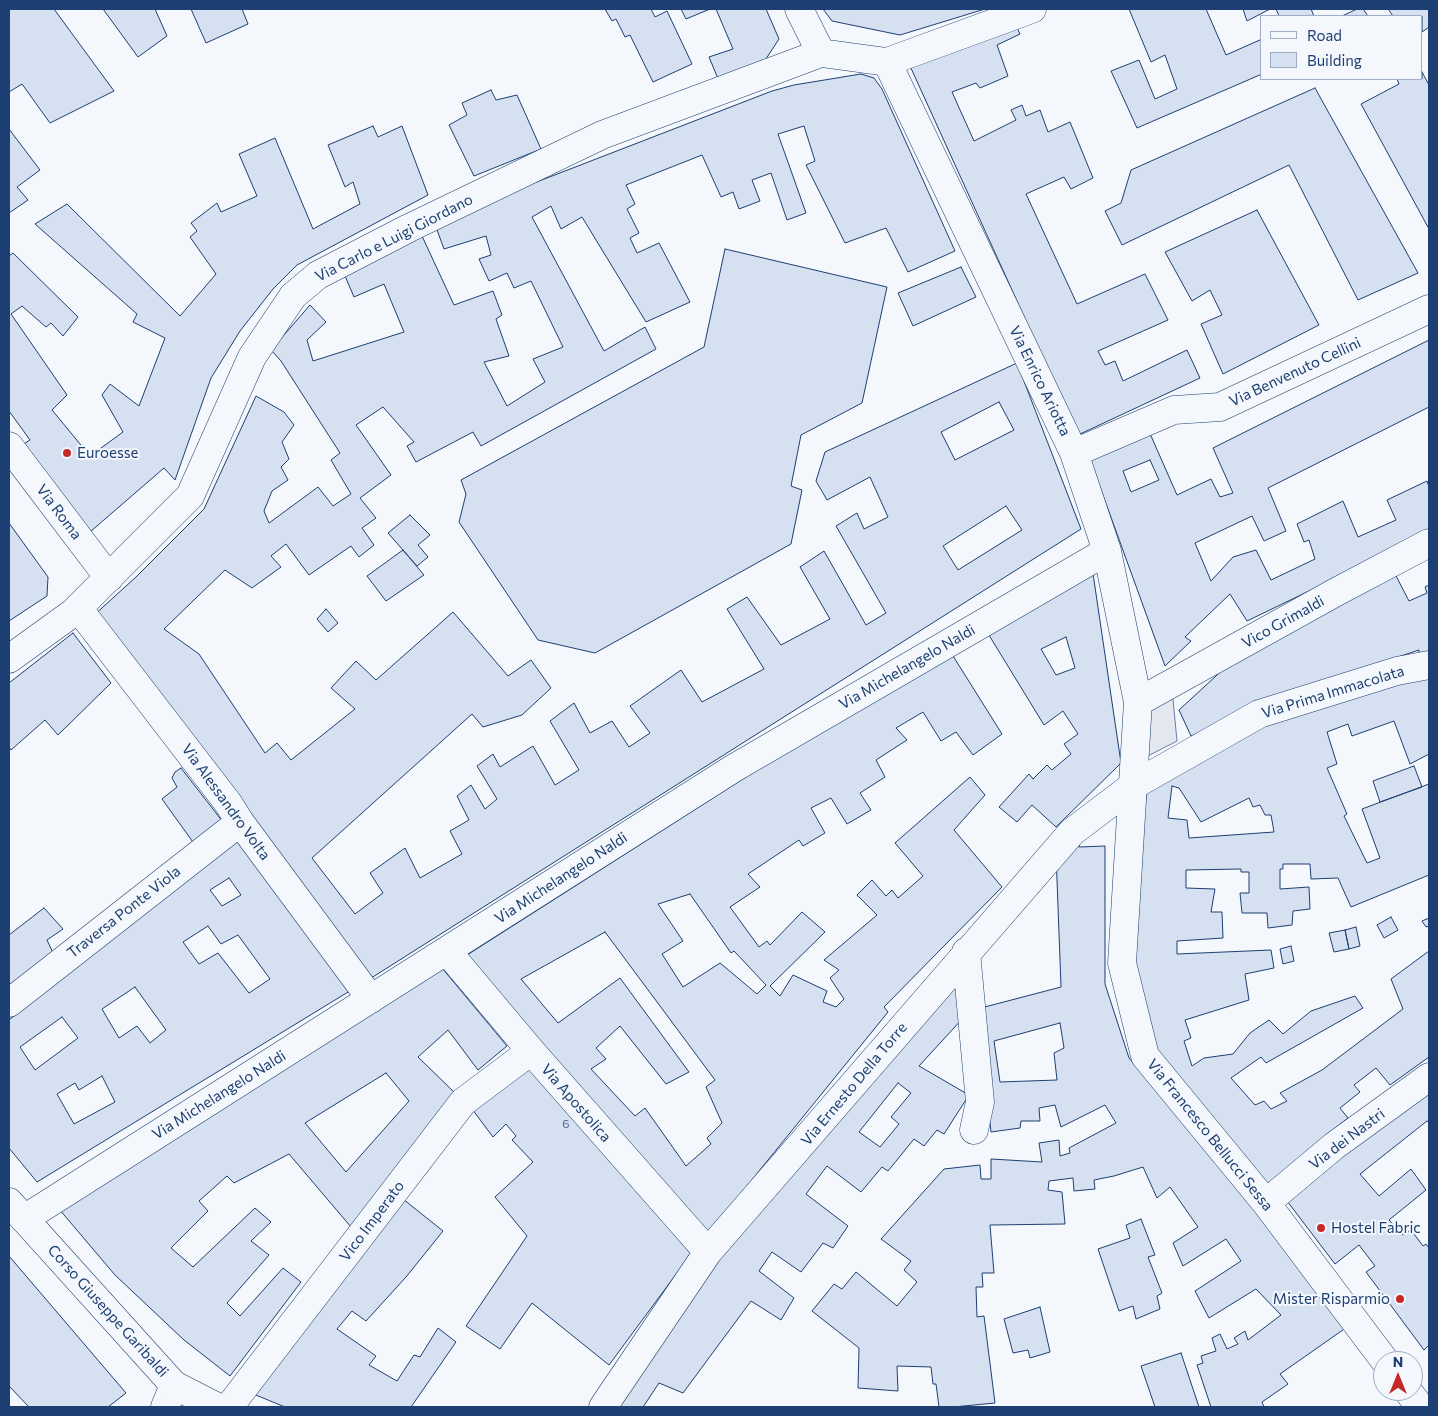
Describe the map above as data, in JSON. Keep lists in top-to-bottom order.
{
  "streets": {
    "street": [
      "Via Carlo e Luigi Giordano",
      "Via Benvenuto Cellini",
      "Via Enrico Ariotta",
      "Via Roma",
      "Vico Grimaldi",
      "Via Michelangelo Naldi",
      "Via Prima Immacolata",
      "Via Alessandro Volta",
      "Traversa Ponte Viola",
      "Via Ernesto Della Torre",
      "Via Apostolica",
      "Via Francesco Bellucci Sessa",
      "Via dei Nastri",
      "Vico Imperato",
      "Corso Giuseppe Garibaldi"
    ]
  },
  "crossings": [
    ["Via Carlo e Luigi Giordano", "Via Roma"],
    ["Via Carlo e Luigi Giordano", "Via Alessandro Volta"],
    ["Via Benvenuto Cellini", "Via Enrico Ariotta"],
    ["Via Enrico Ariotta", "Vico Grimaldi"],
    ["Via Enrico Ariotta", "Via Michelangelo Naldi"],
    ["Via Enrico Ariotta", "Via Prima Immacolata"],
    ["Via Enrico Ariotta", "Via Ernesto Della Torre"],
    ["Via Enrico Ariotta", "Via Francesco Bellucci Sessa"],
    ["Via Michelangelo Naldi", "Via Alessandro Volta"],
    ["Via Michelangelo Naldi", "Via Apostolica"],
    ["Via Michelangelo Naldi", "Corso Giuseppe Garibaldi"],
    ["Via Prima Immacolata", "Via Ernesto Della Torre"],
    ["Via Prima Immacolata", "Via Francesco Bellucci Sessa"],
    ["Via Alessandro Volta", "Traversa Ponte Viola"],
    ["Via Ernesto Della Torre", "Via Apostolica"],
    ["Via Ernesto Della Torre", "Via Francesco Bellucci Sessa"],
    ["Via Apostolica", "Vico Imperato"],
    ["Via Francesco Bellucci Sessa", "Via dei Nastri"]
  ],
  "places": ["Euroesse", "Hostel Fabric", "Mister Risparmio"],
  "house_numbers": ["6"],
  "legend": ["Road", "Building"],
  "north": "top"
}
